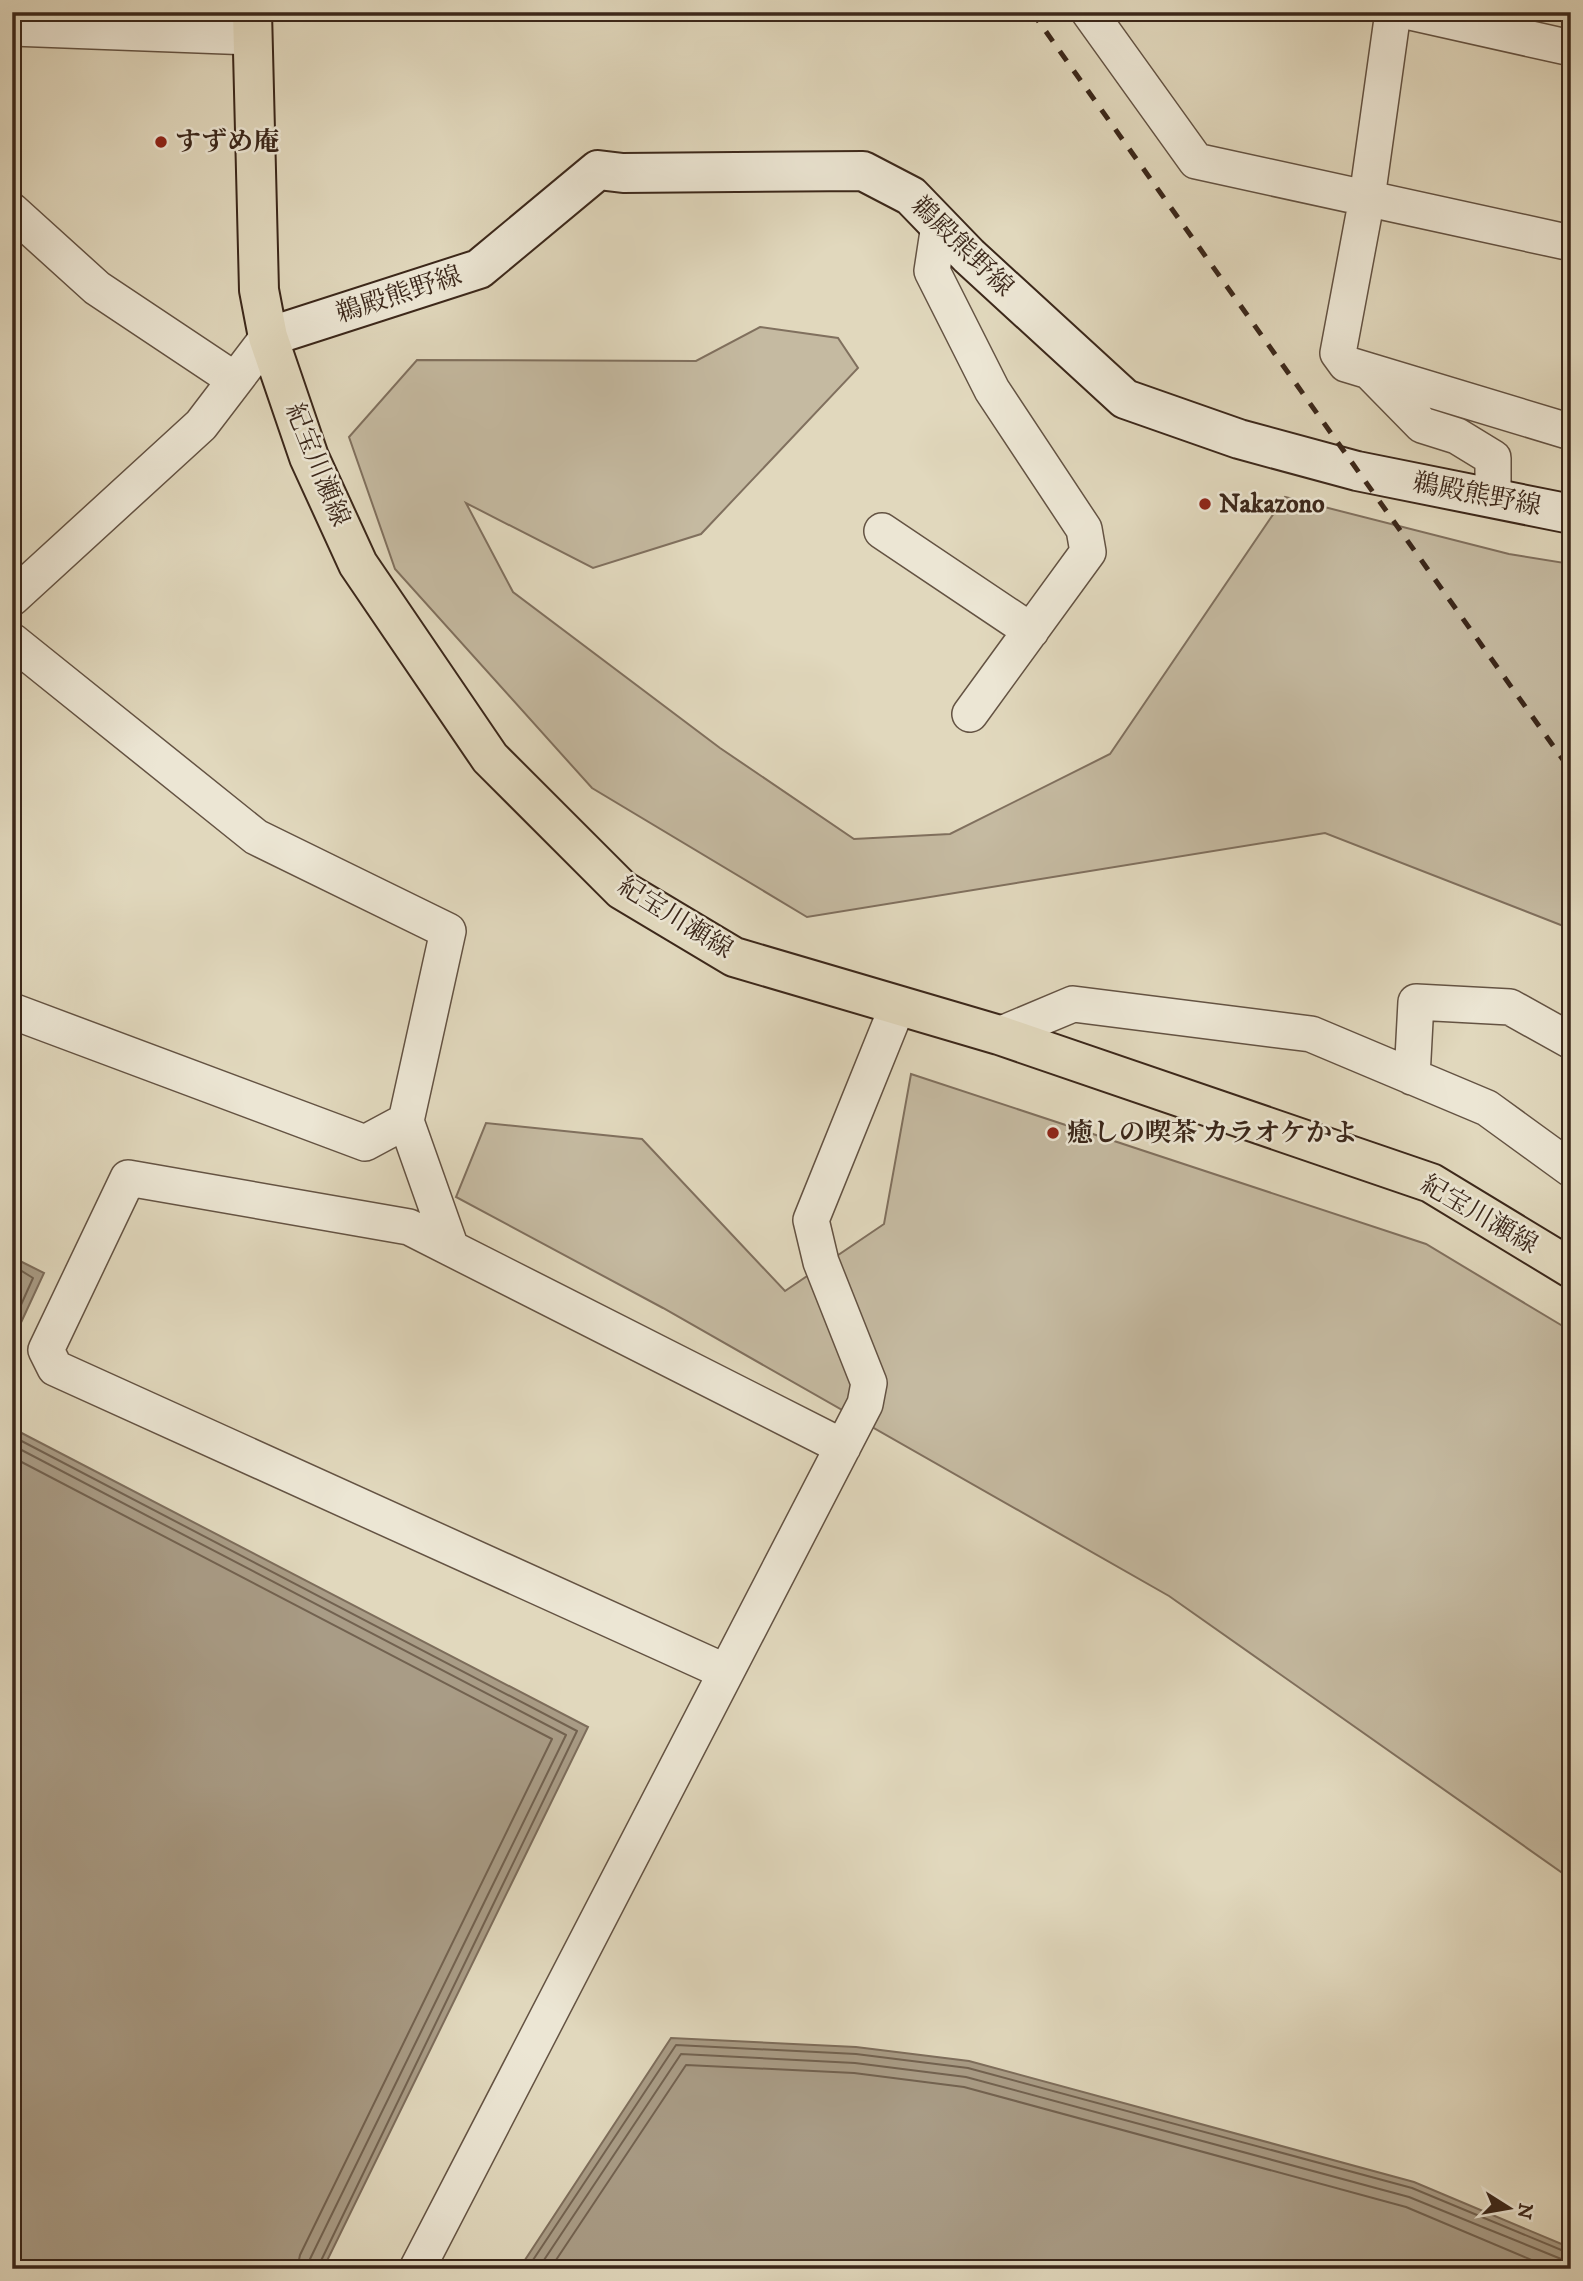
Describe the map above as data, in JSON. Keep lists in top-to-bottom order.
{
  "streets": {
    "main road": ["鵜殿熊野線", "紀宝川瀬線"]
  },
  "crossings": [
    ["鵜殿熊野線", "紀宝川瀬線"]
  ],
  "places": ["すずめ庵", "Nakazono", "癒しの喫茶 カラオケかよ"],
  "north": "right"
}
